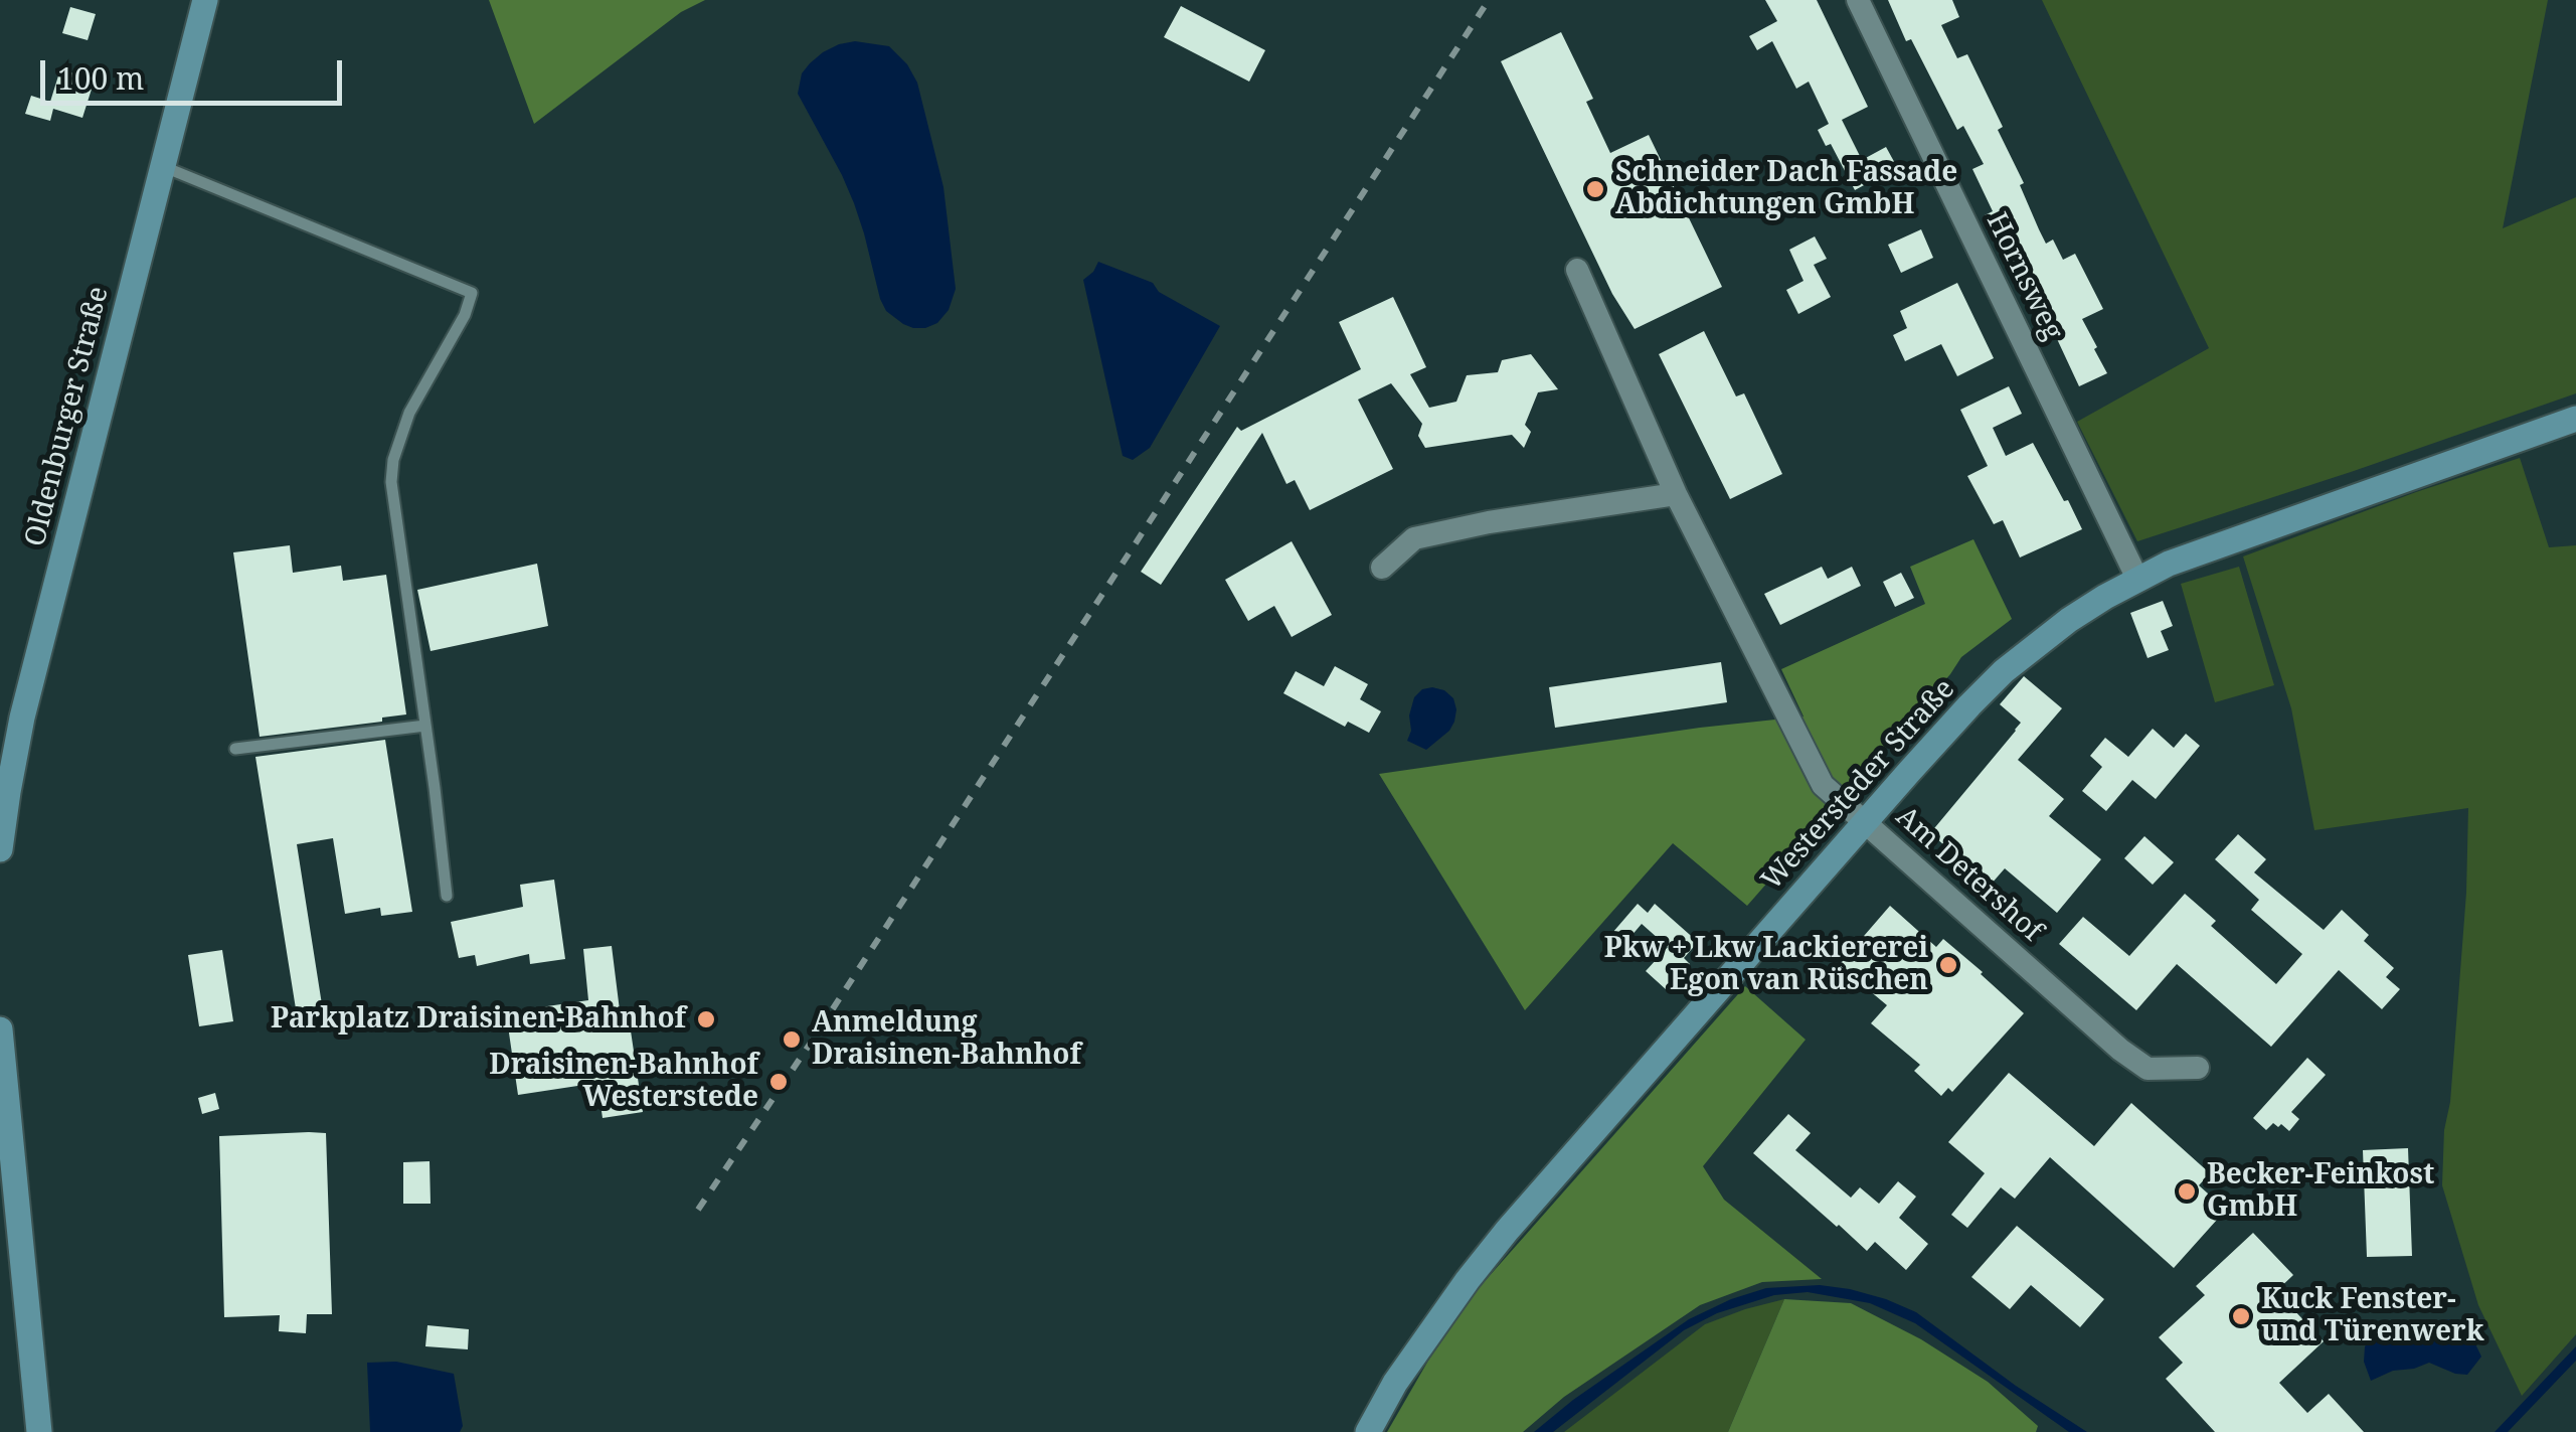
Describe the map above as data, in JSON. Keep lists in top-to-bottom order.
{
  "streets": {
    "main road": ["Oldenburger Straße", "Westersteder Straße"],
    "street": ["Hornsweg", "Am Detershof"]
  },
  "crossings": [
    ["Hornsweg", "Westersteder Straße"],
    ["Westersteder Straße", "Am Detershof"]
  ],
  "places": [
    "Schneider Dach Fassade Abdichtungen GmbH",
    "Pkw + Lkw Lackiererei Egon van Rüschen",
    "Parkplatz Draisinen-Bahnhof",
    "Anmeldung Draisinen-Bahnhof",
    "Draisinen-Bahnhof Westerstede",
    "Becker-Feinkost GmbH",
    "Kuck Fenster- und Türenwerk"
  ],
  "scale_bar": "100 m"
}
